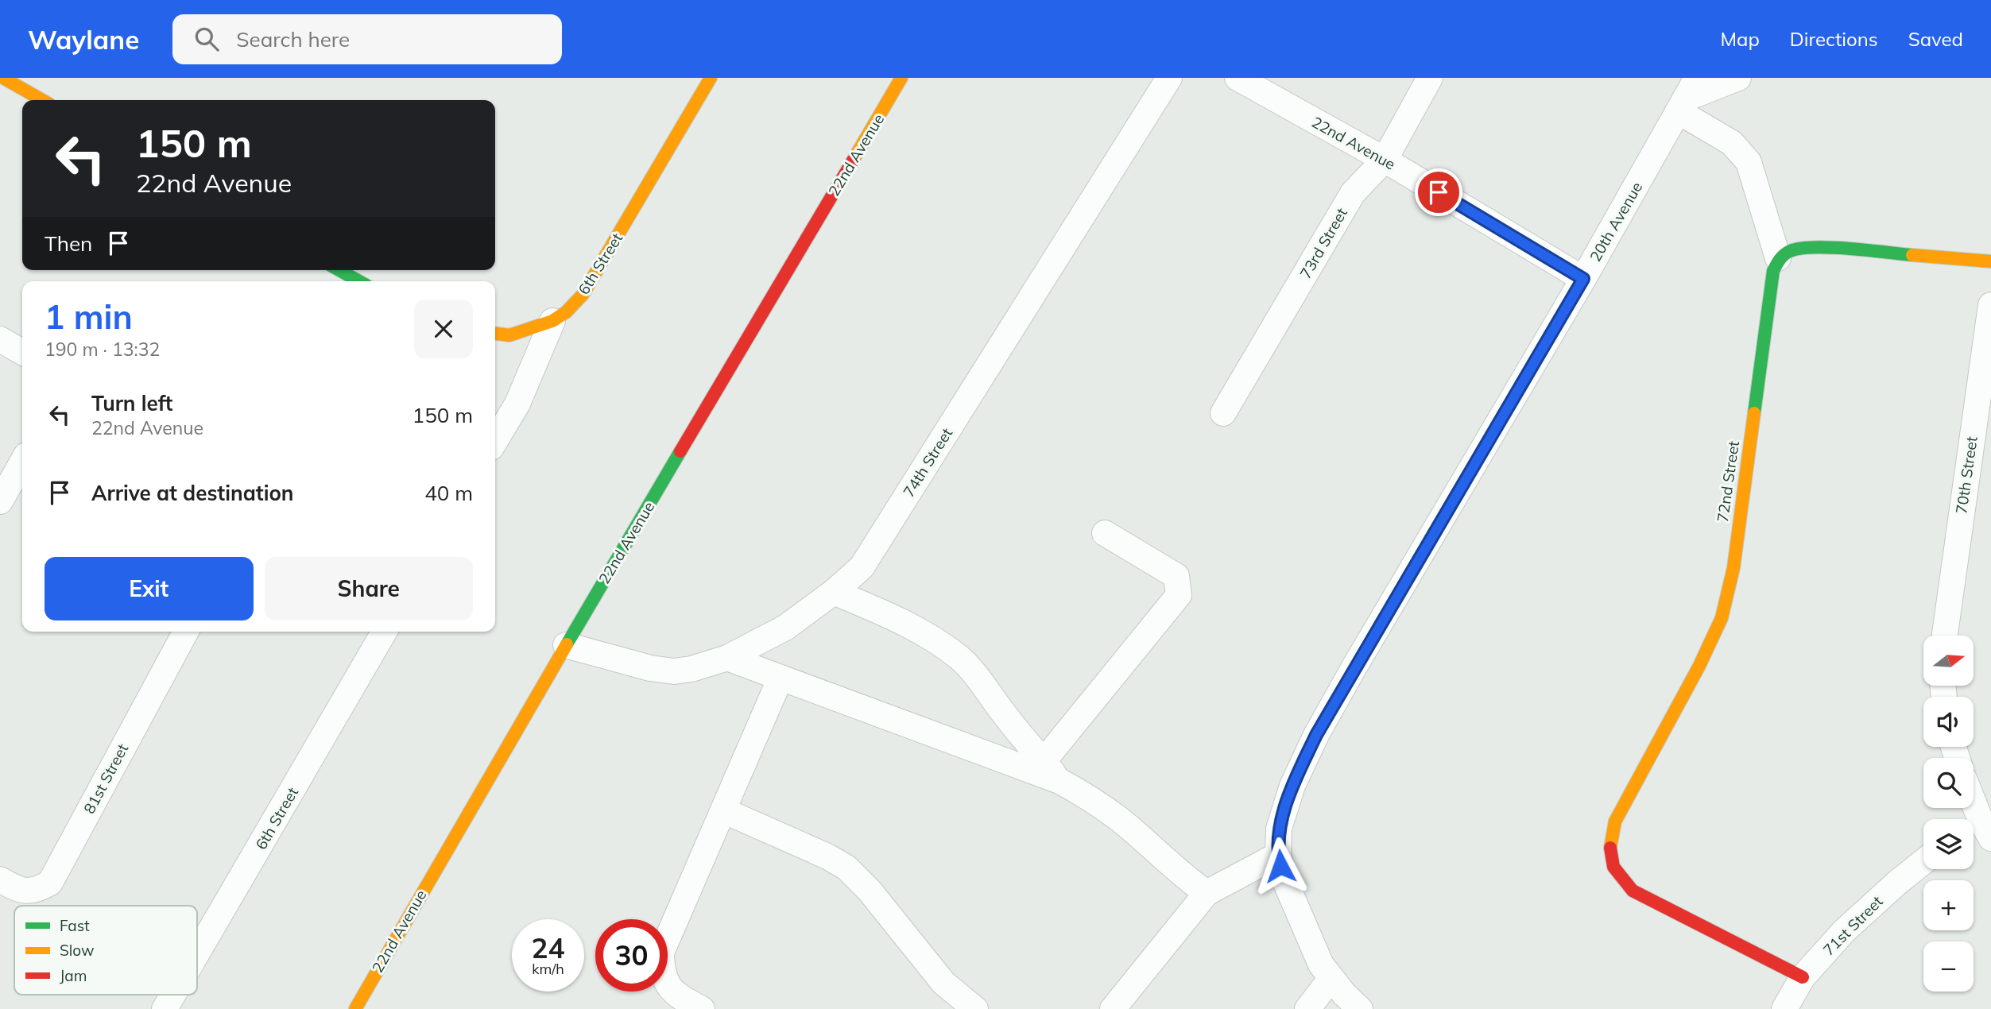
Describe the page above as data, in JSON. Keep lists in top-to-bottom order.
{
  "streets": {
    "street": [
      "22nd Avenue",
      "20th Avenue",
      "73rd Street",
      "6th Street",
      "74th Street",
      "70th Street",
      "72nd Street",
      "81st Street",
      "71st Street"
    ]
  },
  "crossings": [
    ["22nd Avenue", "20th Avenue"],
    ["22nd Avenue", "73rd Street"],
    ["22nd Avenue", "74th Street"],
    ["72nd Street", "71st Street"]
  ],
  "legend": ["Fast", "Slow", "Jam"],
  "north": "right",
  "page": {
    "header": "Waylane",
    "search": "Search here",
    "nav": ["Map", "Directions", "Saved"],
    "turn": ["150 m", "22nd Avenue"],
    "then": "Then",
    "heading": ["1 min", "190 m · 13:32"],
    "list": [
      {
        "name": "Turn left",
        "note": "22nd Avenue",
        "value": "150 m"
      },
      {
        "name": "Arrive at destination",
        "value": "40 m"
      }
    ],
    "buttons": ["Exit", "Share"],
    "map_buttons": ["+", "−"],
    "speed": "24 km/h",
    "limit": "30"
  }
}
